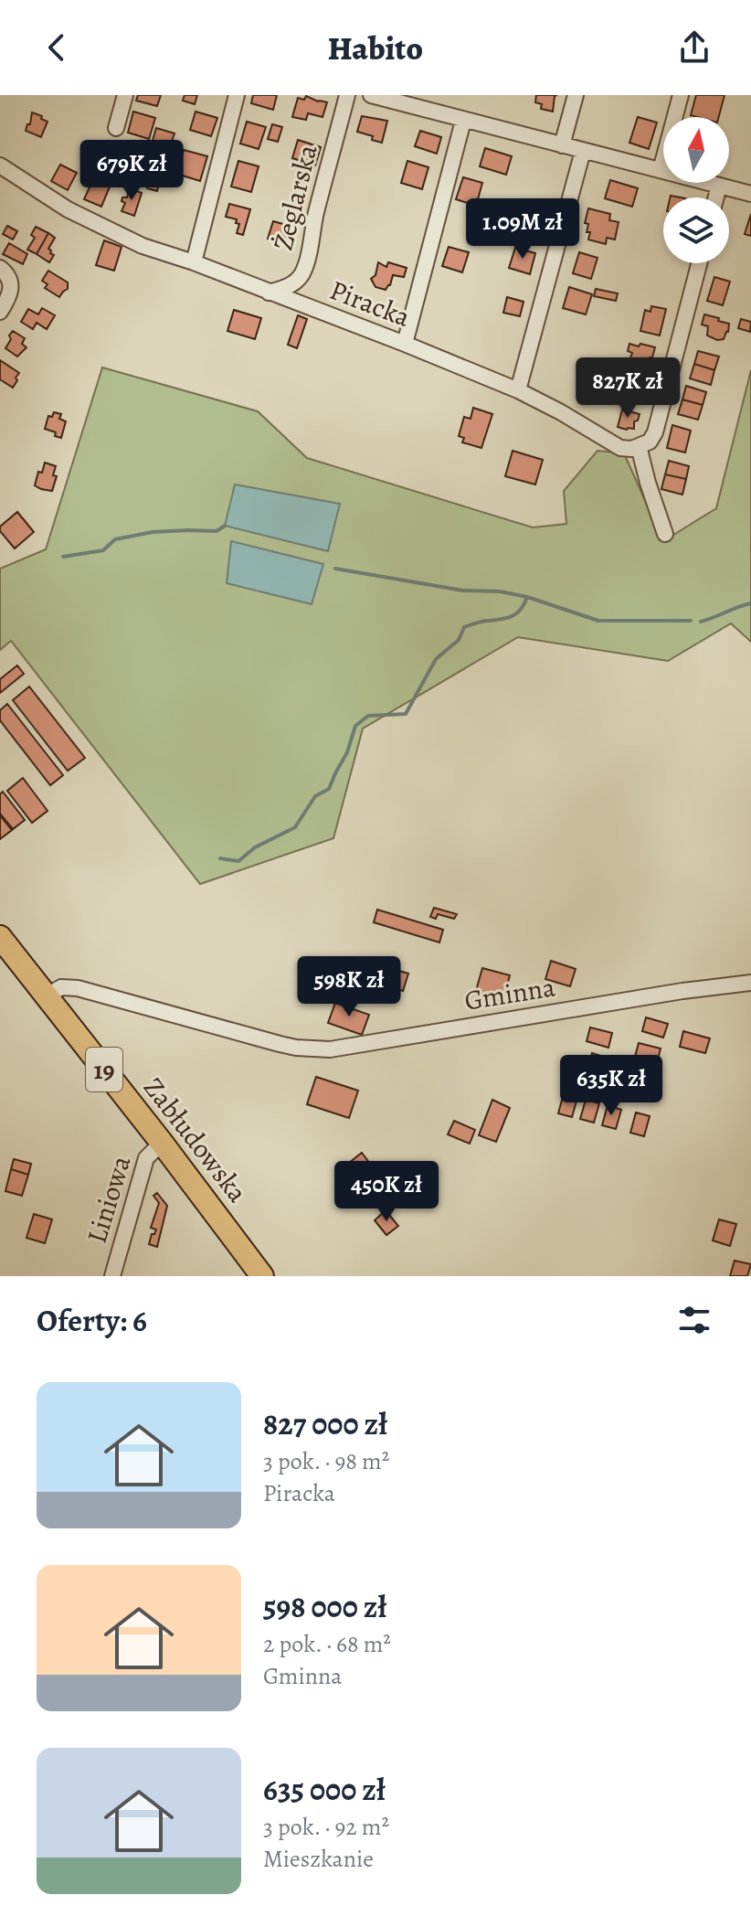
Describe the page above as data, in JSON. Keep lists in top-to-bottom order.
{
  "streets": {
    "highway": ["19", "Zabłudowska"],
    "street": [
      "Żeglarska",
      "Piracka",
      "Gminna",
      "Liniowa"
    ]
  },
  "crossings": [
    ["Żeglarska", "Piracka"],
    ["Gminna", "Zabłudowska"],
    ["Zabłudowska", "Liniowa"]
  ],
  "north": "top",
  "page": {
    "header": "Habito",
    "price": [
      "679K zł",
      "1.09M zł",
      "827K zł",
      "598K zł",
      "635K zł",
      "450K zł"
    ],
    "heading": "Oferty: 6",
    "list": [
      {
        "name": "827 000 zł",
        "note": "3 pok. · 98 m² · Piracka"
      },
      {
        "name": "598 000 zł",
        "note": "2 pok. · 68 m² · Gminna"
      },
      {
        "name": "635 000 zł",
        "note": "3 pok. · 92 m² · Mieszkanie"
      }
    ]
  }
}
